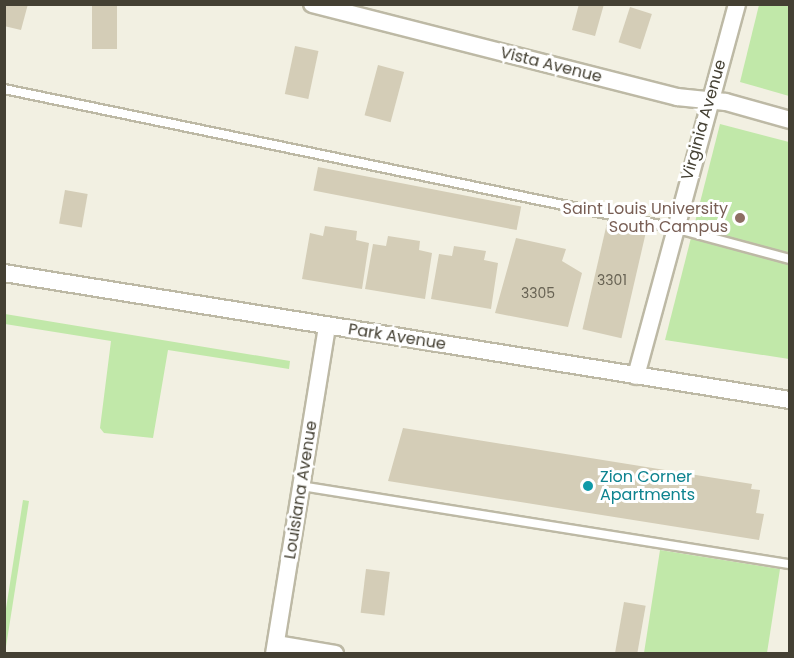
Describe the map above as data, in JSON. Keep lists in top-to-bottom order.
{
  "streets": {
    "street": [
      "Vista Avenue",
      "Virginia Avenue",
      "Park Avenue",
      "Louisiana Avenue"
    ]
  },
  "crossings": [
    ["Vista Avenue", "Virginia Avenue"],
    ["Virginia Avenue", "Park Avenue"],
    ["Park Avenue", "Louisiana Avenue"]
  ],
  "places": ["Saint Louis University South Campus", "Zion Corner Apartments"],
  "house_numbers": ["3301", "3305"]
}
